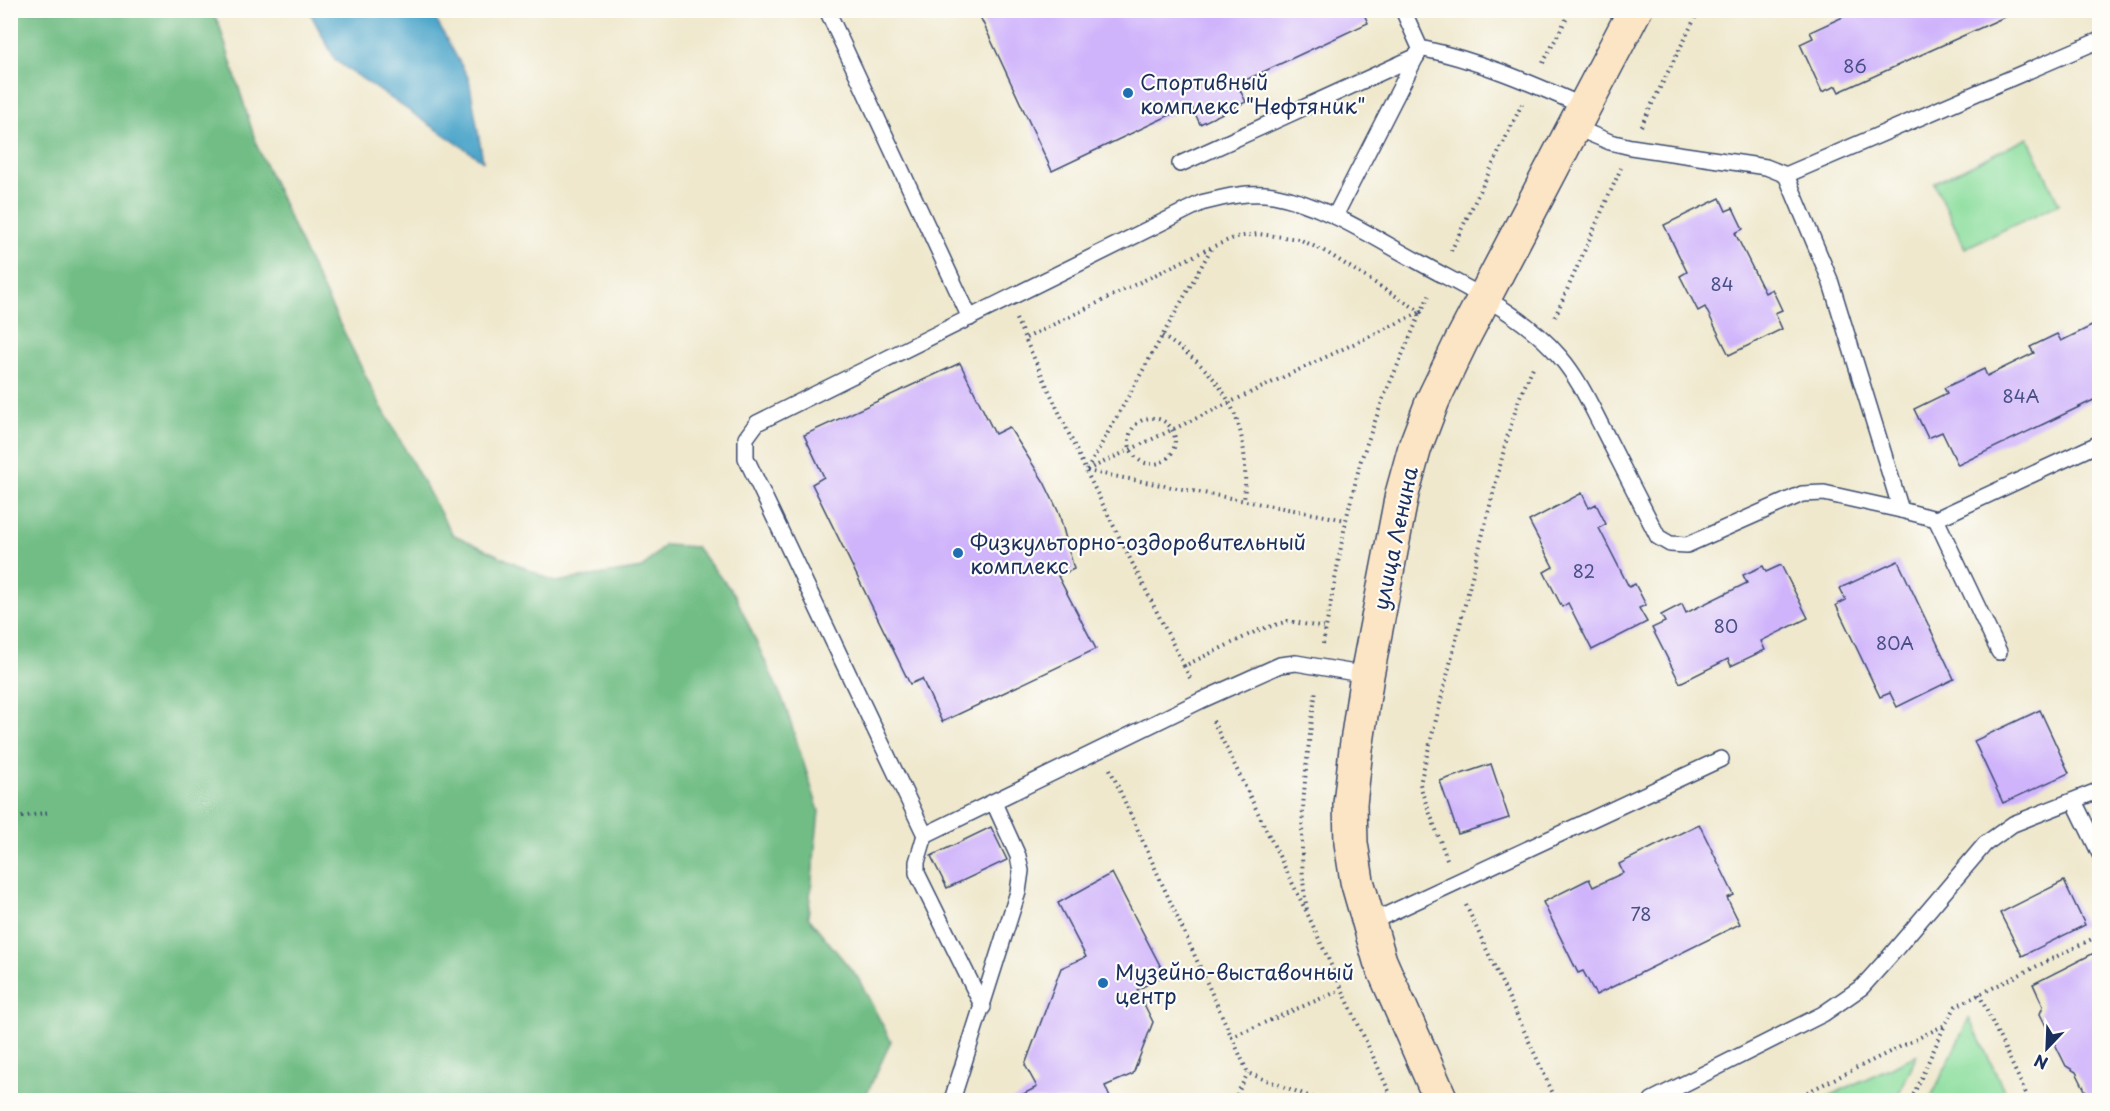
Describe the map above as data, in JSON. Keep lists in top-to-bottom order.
{
  "streets": {
    "street": ["улица Ленина"]
  },
  "places": ["Спортивный комплекс \"Нефтяник\"", "Физкульторно-оздоровительный комплекс", "Музейно-выставочный центр"],
  "house_numbers": [
    "86",
    "84",
    "84А",
    "82",
    "80",
    "80А",
    "78"
  ],
  "north": "bottom left"
}
